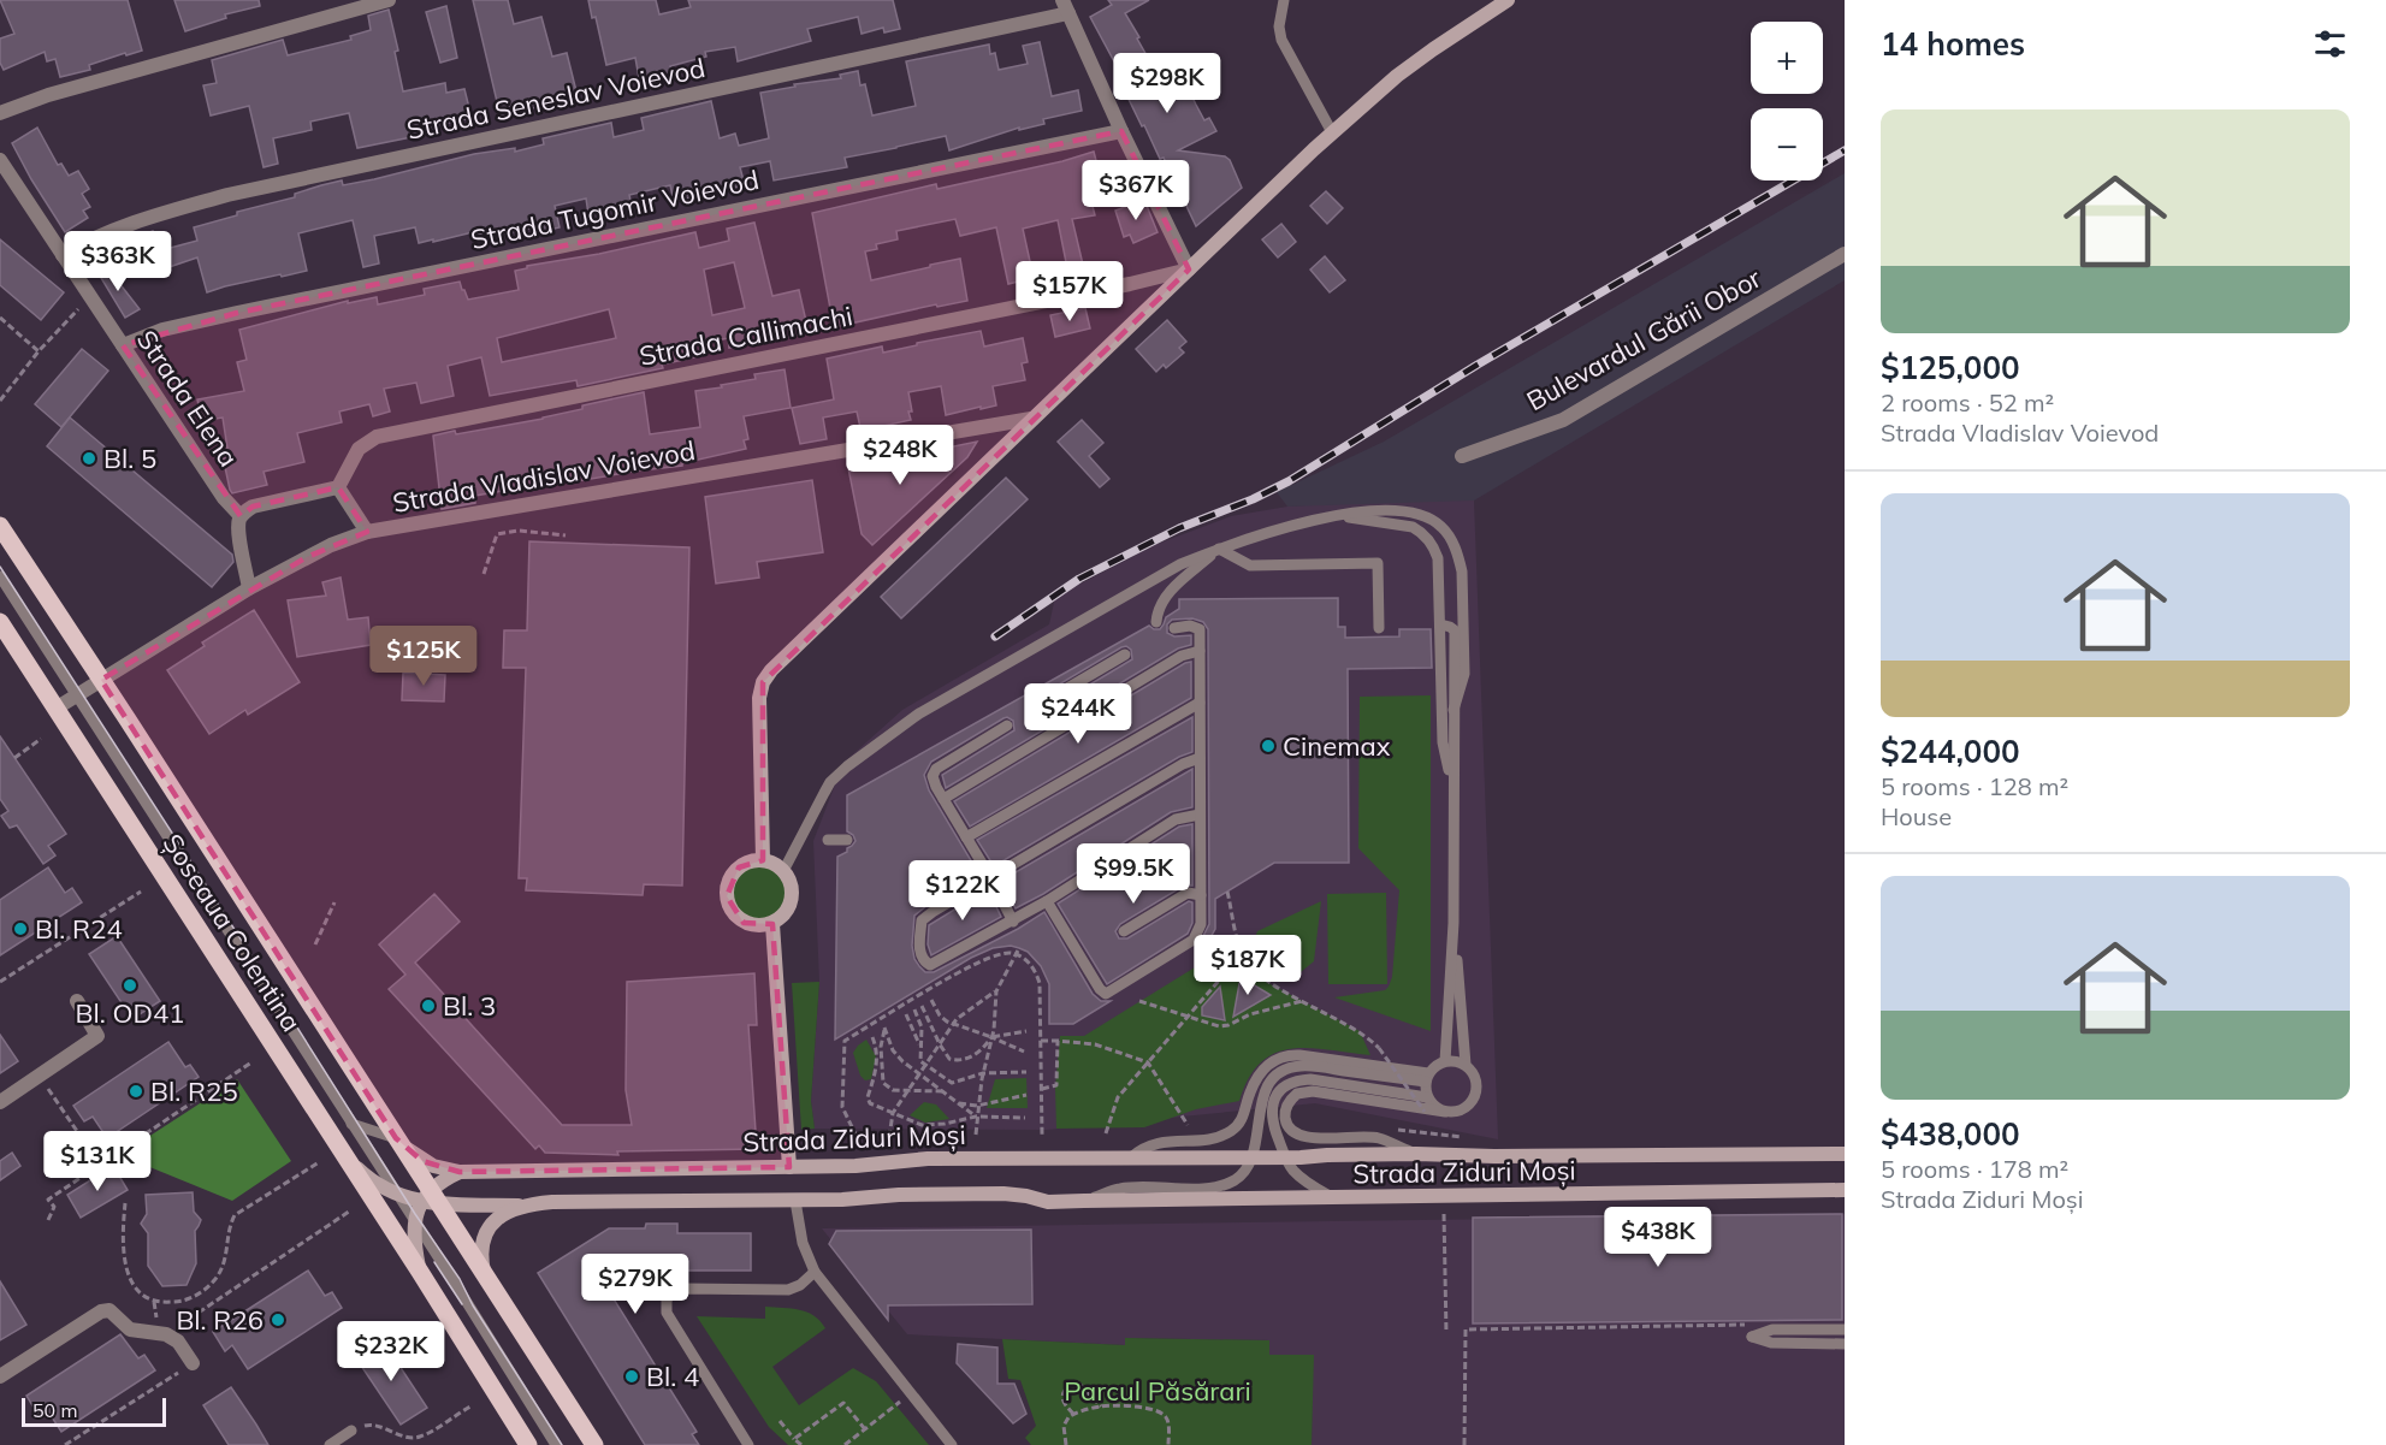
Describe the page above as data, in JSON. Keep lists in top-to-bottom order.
{
  "streets": {
    "main road": ["Șoseaua Colentina", "Strada Ziduri Moși"],
    "street": [
      "Strada Seneslav Voievod",
      "Strada Tugomir Voievod",
      "Strada Callimachi",
      "Bulevardul Gării Obor",
      "Strada Elena",
      "Strada Vladislav Voievod"
    ]
  },
  "crossings": [
    ["Strada Seneslav Voievod", "Strada Elena"],
    ["Strada Tugomir Voievod", "Strada Elena"],
    ["Strada Vladislav Voievod", "Șoseaua Colentina"],
    ["Șoseaua Colentina", "Strada Ziduri Moși"]
  ],
  "parks": ["Parcul Păsărari"],
  "places": [
    "Bl. 5",
    "Cinemax",
    "Bl. R24",
    "Bl. OD41",
    "Bl. 3",
    "Bl. R25",
    "Bl. R26",
    "Bl. 4"
  ],
  "scale_bar": "50 m",
  "page": {
    "heading": "14 homes",
    "map_buttons": ["+", "−"],
    "price": [
      "$298K",
      "$367K",
      "$363K",
      "$157K",
      "$248K",
      "$125K",
      "$244K",
      "$99.5K",
      "$122K",
      "$187K",
      "$131K",
      "$438K",
      "$279K",
      "$232K"
    ],
    "list": [
      {
        "name": "$125,000",
        "note": "2 rooms · 52 m² · Strada Vladislav Voievod"
      },
      {
        "name": "$244,000",
        "note": "5 rooms · 128 m² · House"
      },
      {
        "name": "$438,000",
        "note": "5 rooms · 178 m² · Strada Ziduri Moși"
      }
    ],
    "scale": "50 m"
  }
}
